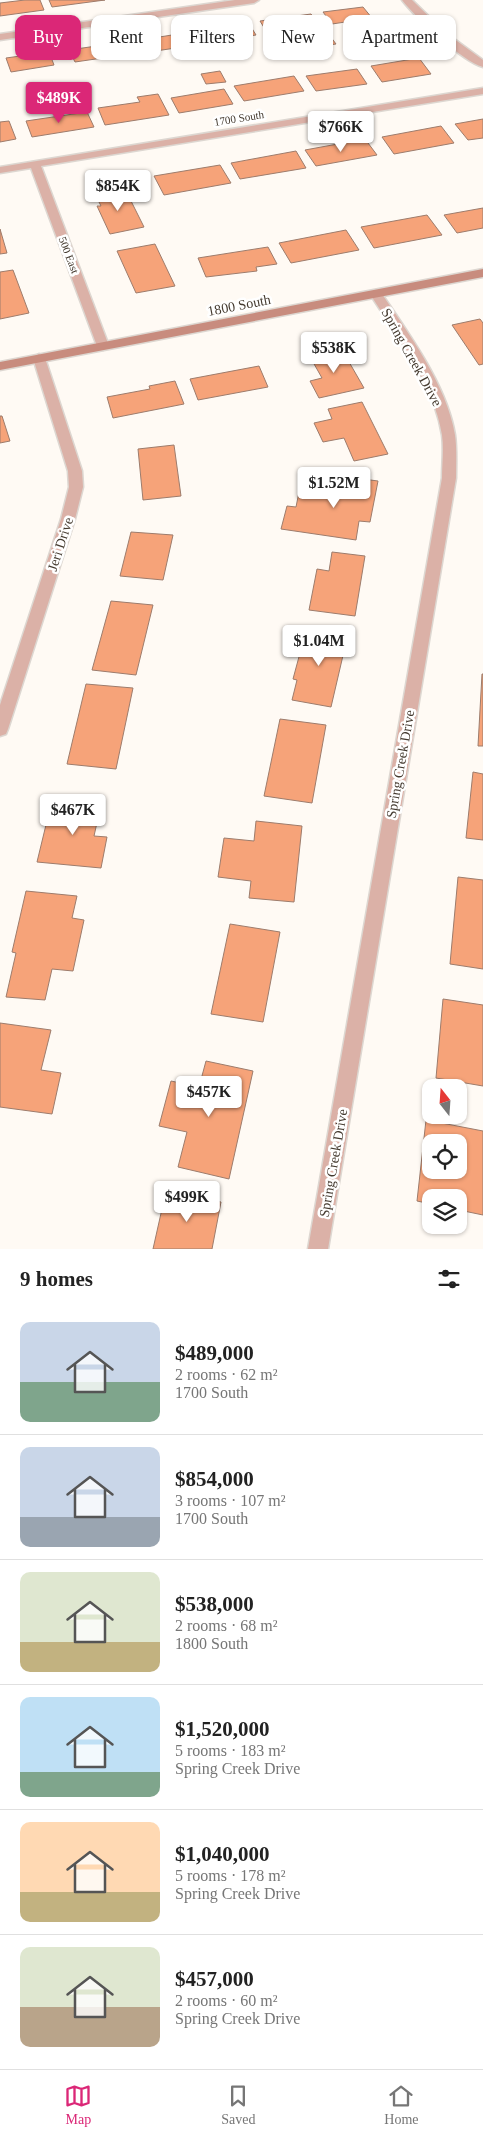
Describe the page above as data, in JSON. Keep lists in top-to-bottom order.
{
  "streets": {
    "main road": ["1800 South"],
    "street": [
      "1700 South",
      "500 East",
      "Spring Creek Drive",
      "Jeri Drive"
    ]
  },
  "crossings": [
    ["1700 South", "500 East"],
    ["500 East", "1800 South"],
    ["1800 South", "Spring Creek Drive"],
    ["1800 South", "Jeri Drive"]
  ],
  "north": "top",
  "page": {
    "chip": [
      "Buy",
      "Rent",
      "Filters",
      "New",
      "Apartment"
    ],
    "price": [
      "$489K",
      "$766K",
      "$854K",
      "$538K",
      "$1.52M",
      "$1.04M",
      "$467K",
      "$457K",
      "$499K"
    ],
    "heading": "9 homes",
    "list": [
      {
        "name": "$489,000",
        "note": "2 rooms · 62 m² · 1700 South"
      },
      {
        "name": "$854,000",
        "note": "3 rooms · 107 m² · 1700 South"
      },
      {
        "name": "$538,000",
        "note": "2 rooms · 68 m² · 1800 South"
      },
      {
        "name": "$1,520,000",
        "note": "5 rooms · 183 m² · Spring Creek Drive"
      },
      {
        "name": "$1,040,000",
        "note": "5 rooms · 178 m² · Spring Creek Drive"
      },
      {
        "name": "$457,000",
        "note": "2 rooms · 60 m² · Spring Creek Drive"
      }
    ],
    "tabs": ["Map", "Saved", "Home"]
  }
}
